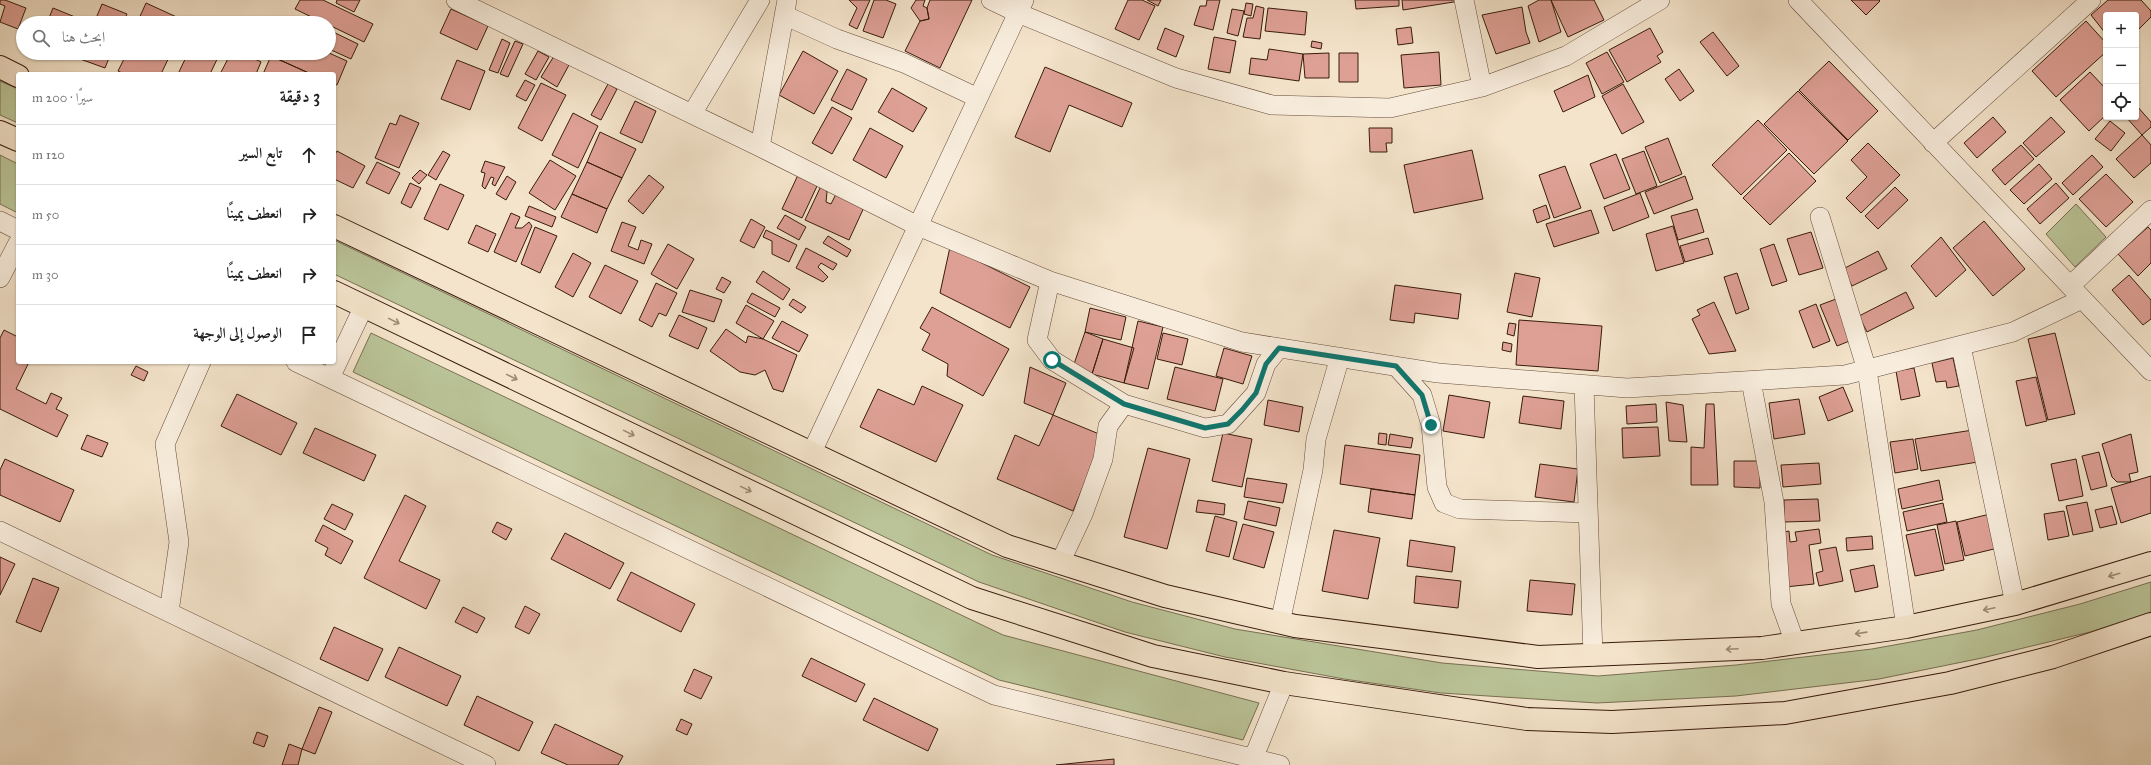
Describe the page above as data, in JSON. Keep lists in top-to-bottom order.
{
  "page": {
    "map_buttons": ["+", "−"],
    "search": "ابحث هنا",
    "heading": ["3 دقيقة", "سيرًا · 200 m"],
    "list": [
      ["تابع السير", "120 m"],
      ["انعطف يمينًا", "50 m"],
      ["انعطف يمينًا", "30 m"],
      "الوصول إلى الوجهة"
    ]
  }
}
